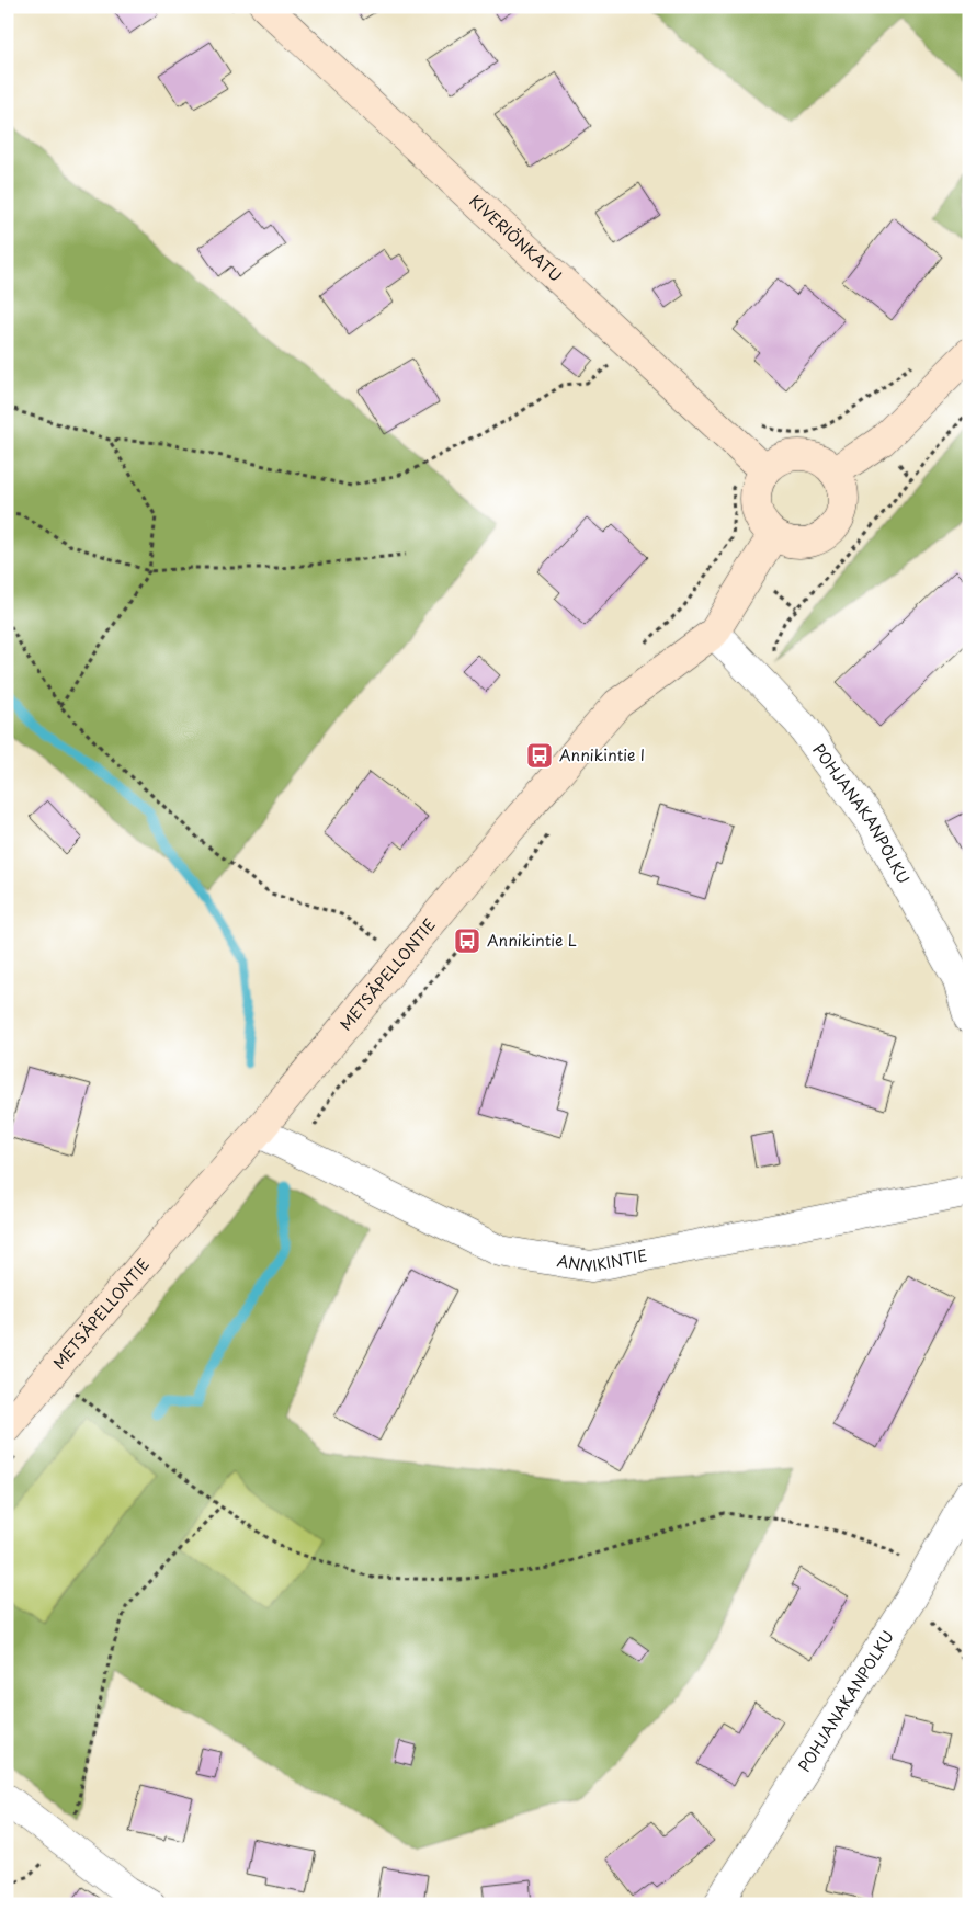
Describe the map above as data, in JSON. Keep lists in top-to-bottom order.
{
  "streets": {
    "street": [
      "KIVERIÖNKATU",
      "POHJANAKANPOLKU",
      "METSÄPELLONTIE",
      "ANNIKINTIE"
    ]
  },
  "crossings": [
    ["KIVERIÖNKATU", "METSÄPELLONTIE"],
    ["POHJANAKANPOLKU", "METSÄPELLONTIE"],
    ["METSÄPELLONTIE", "ANNIKINTIE"]
  ],
  "places": {
    "bus stop": ["Annikintie I", "Annikintie L"]
  }
}
